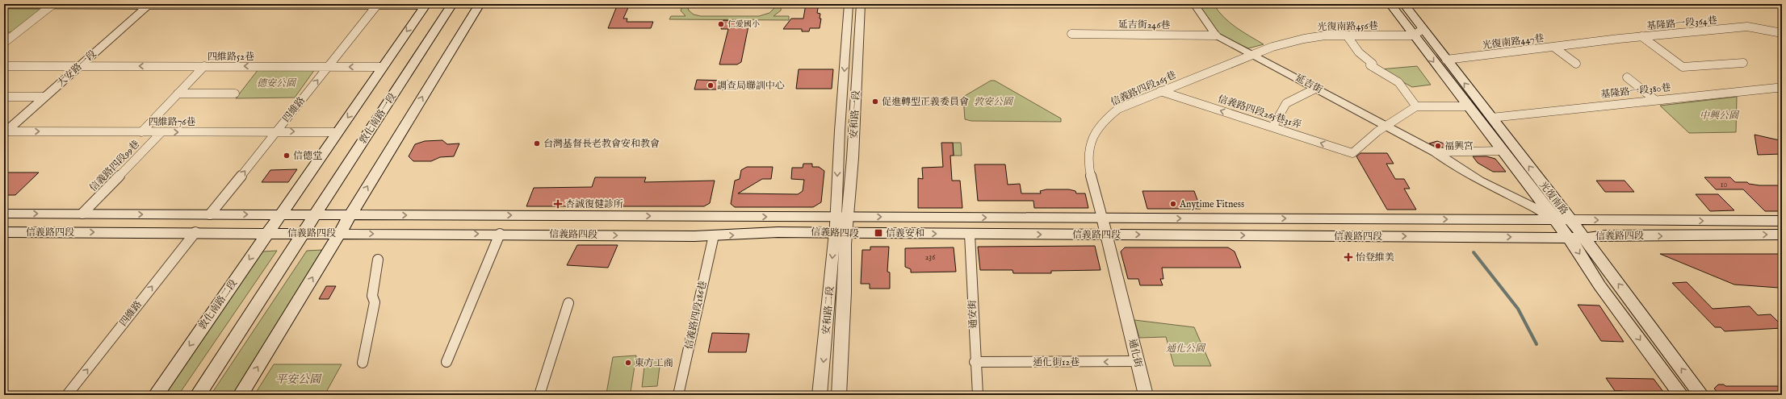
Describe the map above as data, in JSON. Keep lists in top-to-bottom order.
{
  "streets": {
    "main road": [
      "敦化南路一段",
      "光復南路",
      "信義路四段",
      "敦化南路二段"
    ],
    "street": [
      "基隆路一段364巷",
      "延吉街246巷",
      "光復南路456巷",
      "光復南路447巷",
      "四維路52巷",
      "大安路一段",
      "延吉街",
      "信義路四段265巷",
      "基隆路一段380巷",
      "四維路",
      "信義路四段265巷31弄",
      "安和路一段",
      "四維路76巷",
      "信義路四段99巷",
      "安和路二段",
      "通安街",
      "信義路四段186巷",
      "通化街",
      "通化街12巷"
    ]
  },
  "crossings": [
    ["基隆路一段364巷", "光復南路447巷"],
    ["延吉街246巷", "延吉街"],
    ["光復南路456巷", "延吉街"],
    ["光復南路456巷", "信義路四段265巷"],
    ["光復南路456巷", "光復南路"],
    ["光復南路447巷", "光復南路"],
    ["四維路52巷", "大安路一段"],
    ["四維路52巷", "四維路"],
    ["四維路52巷", "信義路四段99巷"],
    ["大安路一段", "四維路76巷"],
    ["延吉街", "信義路四段265巷"],
    ["延吉街", "信義路四段265巷31弄"],
    ["延吉街", "光復南路"],
    ["延吉街", "信義路四段"],
    ["信義路四段265巷", "信義路四段265巷31弄"],
    ["信義路四段265巷", "信義路四段"],
    ["信義路四段265巷", "通化街"],
    ["基隆路一段380巷", "光復南路"],
    ["四維路", "四維路76巷"],
    ["四維路", "信義路四段"],
    ["安和路一段", "信義路四段"],
    ["安和路一段", "安和路二段"],
    ["敦化南路一段", "信義路四段"],
    ["四維路76巷", "信義路四段99巷"],
    ["信義路四段99巷", "信義路四段"],
    ["光復南路", "信義路四段"],
    ["信義路四段", "敦化南路二段"],
    ["信義路四段", "安和路二段"],
    ["信義路四段", "通安街"],
    ["信義路四段", "信義路四段186巷"],
    ["信義路四段", "通化街"],
    ["通安街", "通化街12巷"],
    ["通化街", "通化街12巷"]
  ],
  "one_way": [
    "四維路",
    "信義路四段265巷31弄",
    "信義路四段",
    "通化街12巷"
  ],
  "parks": [
    "德安公園",
    "敦安公園",
    "中興公園",
    "通化公園",
    "平安公園"
  ],
  "places": {
    "other": [
      "仁愛國小",
      "調查局聯訓中心",
      "促進轉型正義委員會",
      "台灣基督長老教會安和教會",
      "福興宮",
      "信德堂",
      "Anytime Fitness",
      "東方工商"
    ],
    "health": ["杏誠復健診所", "怡登維美"],
    "transit": ["信義安和"]
  },
  "house_numbers": ["10", "236"]
}
